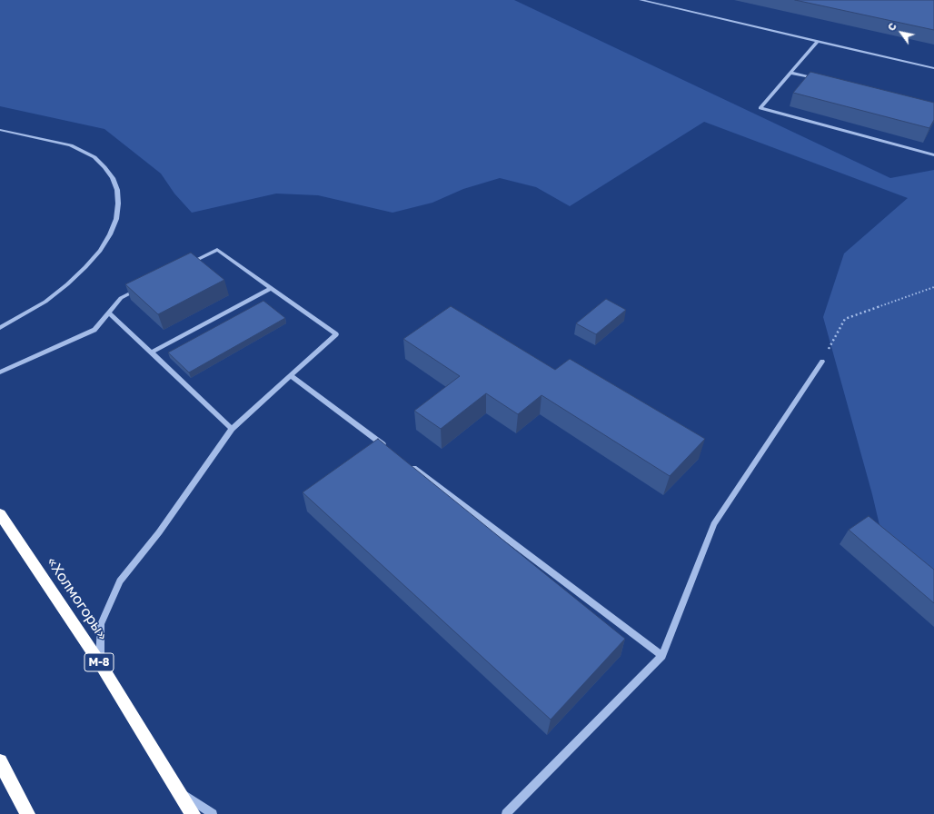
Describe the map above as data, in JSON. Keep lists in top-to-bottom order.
{
  "streets": {
    "highway": ["«Холмогоры»", "М-8"]
  },
  "north": "top left"
}
